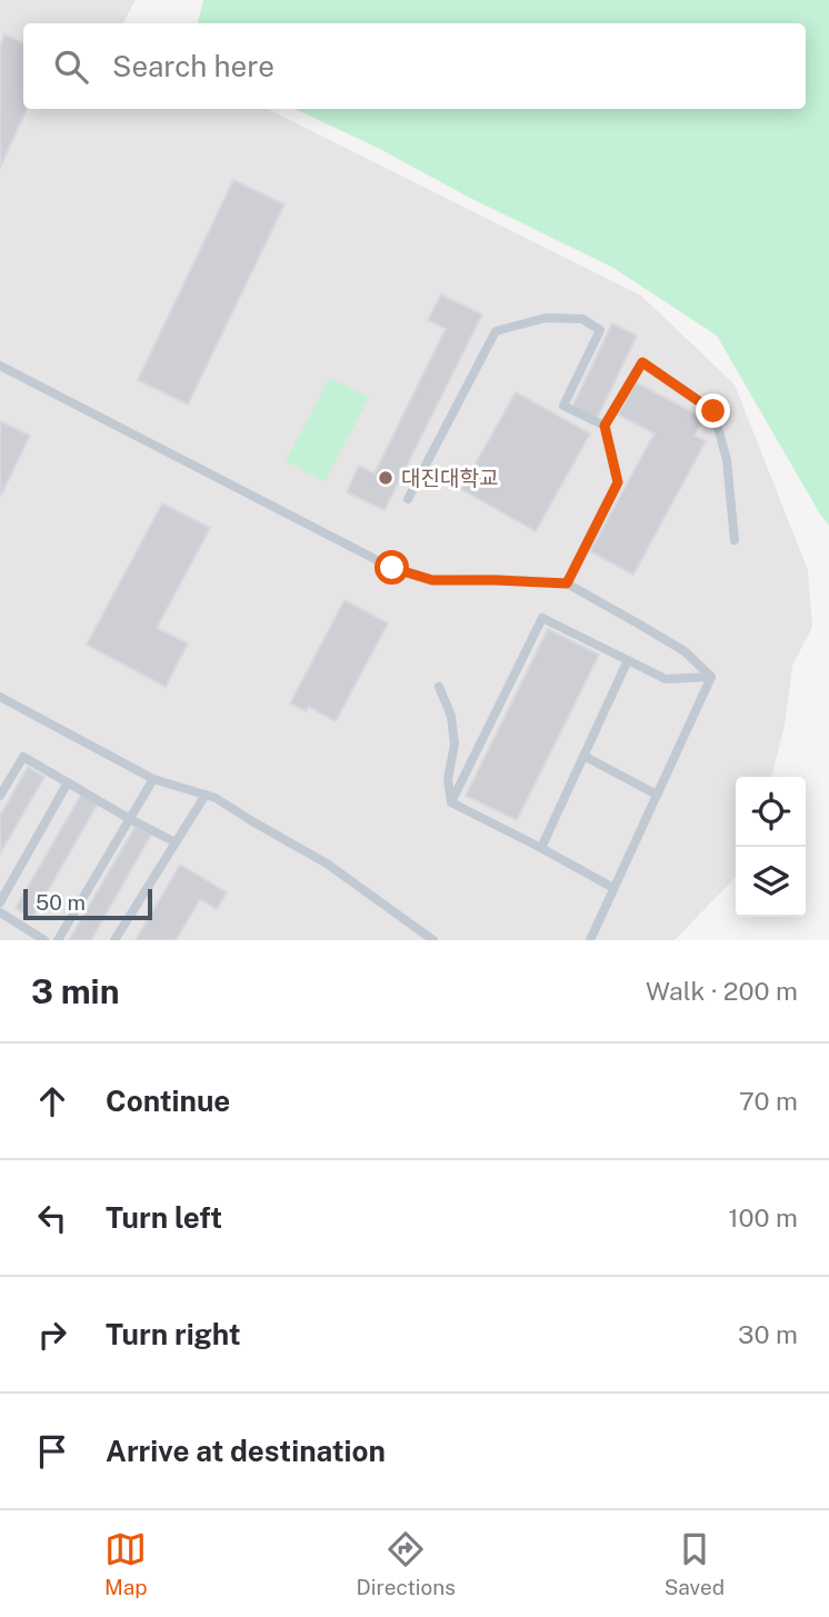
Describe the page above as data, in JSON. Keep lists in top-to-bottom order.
{
  "places": ["대진대학교"],
  "scale_bar": "50 m",
  "page": {
    "search": "Search here",
    "scale": "50 m",
    "heading": ["3 min", "Walk · 200 m"],
    "list": [
      ["Continue", "70 m"],
      ["Turn left", "100 m"],
      ["Turn right", "30 m"],
      "Arrive at destination"
    ],
    "nav": ["Map", "Directions", "Saved"]
  }
}
